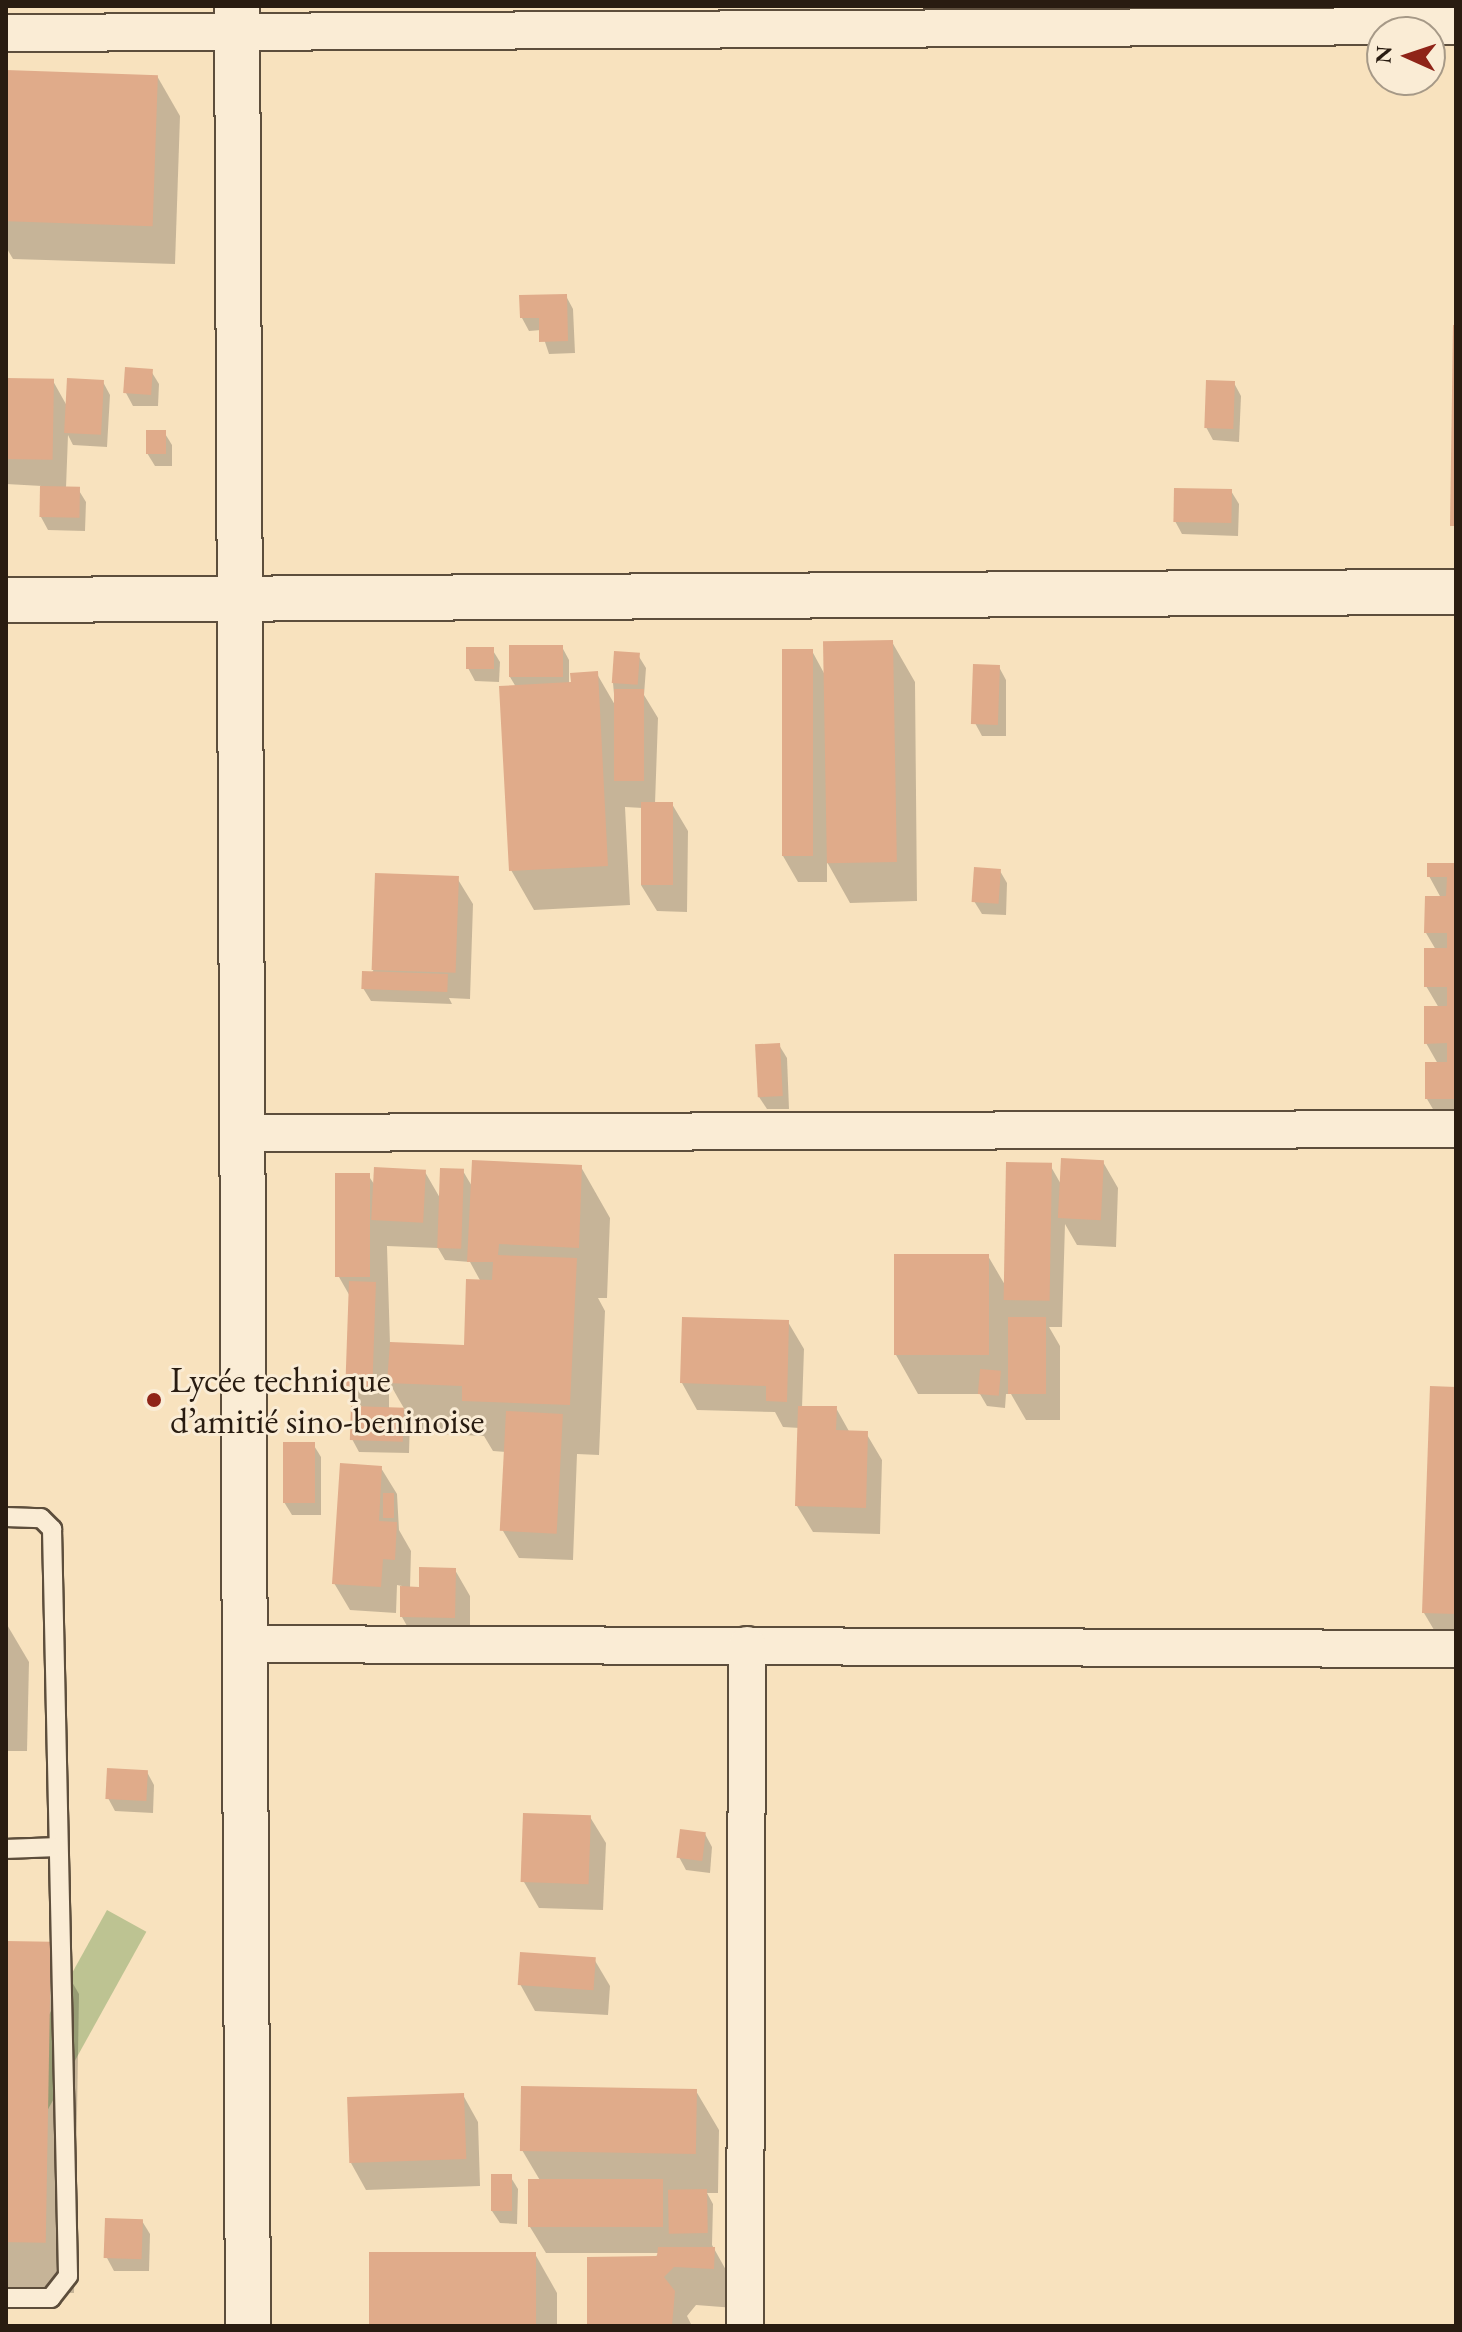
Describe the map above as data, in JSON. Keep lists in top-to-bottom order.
{
  "places": ["Lycée technique d’amitié sino-beninoise"],
  "north": "left"
}
